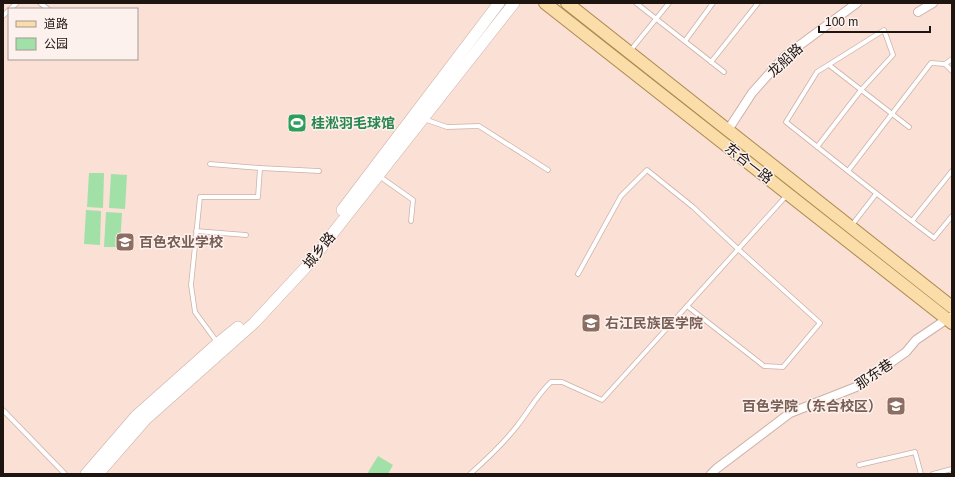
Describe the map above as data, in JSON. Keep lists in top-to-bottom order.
{
  "streets": {
    "main road": ["东合一路", "城乡路"],
    "street": ["龙船路", "那东巷"]
  },
  "crossings": [
    ["龙船路", "东合一路"],
    ["东合一路", "那东巷"]
  ],
  "places": {
    "sports": ["桂淞羽毛球馆"],
    "school or university": ["百色农业学校", "右江民族医学院", "百色学院（东合校区）"]
  },
  "legend": ["道路", "公园"],
  "scale_bar": "100 m"
}
